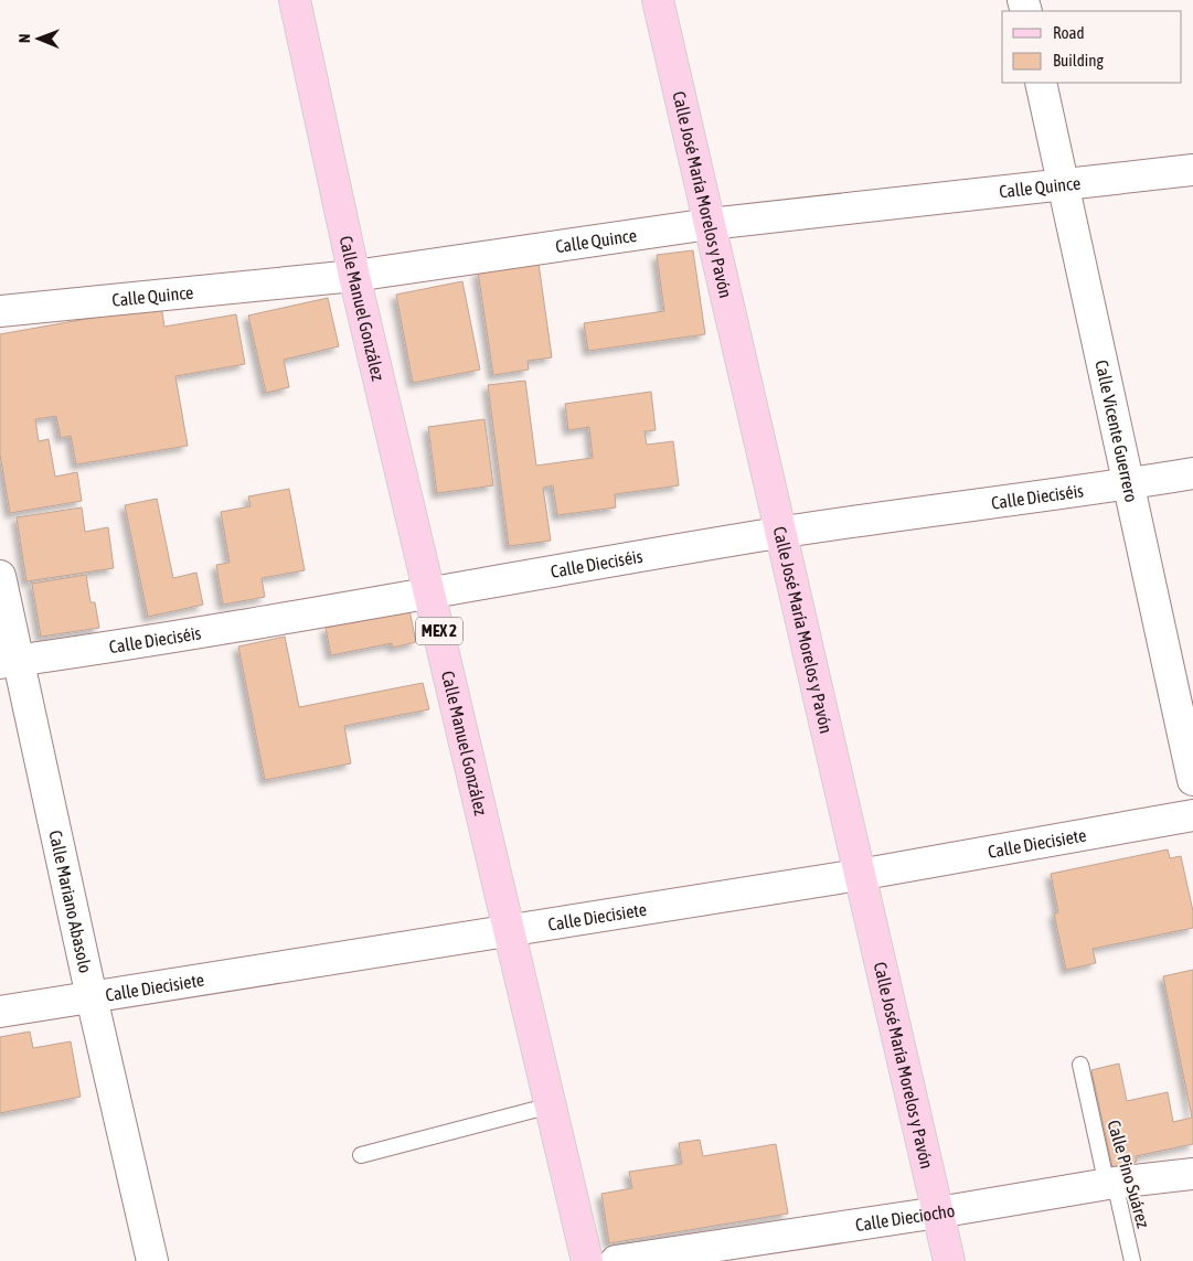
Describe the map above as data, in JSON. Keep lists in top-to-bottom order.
{
  "streets": {
    "main road": ["Calle José María Morelos y Pavón", "Calle Manuel González", "MEX 2"],
    "street": [
      "Calle Quince",
      "Calle Vicente Guerrero",
      "Calle Dieciséis",
      "Calle Diecisiete",
      "Calle Mariano Abasolo",
      "Calle Dieciocho"
    ],
    "lane": ["Calle Pino Suárez"]
  },
  "crossings": [
    ["Calle Quince", "Calle José María Morelos y Pavón"],
    ["Calle Quince", "Calle Manuel González"],
    ["Calle Quince", "Calle Vicente Guerrero"],
    ["Calle José María Morelos y Pavón", "Calle Dieciséis"],
    ["Calle José María Morelos y Pavón", "Calle Diecisiete"],
    ["Calle José María Morelos y Pavón", "Calle Dieciocho"],
    ["Calle Manuel González", "Calle Dieciséis"],
    ["Calle Manuel González", "Calle Diecisiete"],
    ["Calle Vicente Guerrero", "Calle Dieciséis"],
    ["Calle Dieciséis", "Calle Mariano Abasolo"],
    ["Calle Diecisiete", "Calle Mariano Abasolo"],
    ["Calle Pino Suárez", "Calle Dieciocho"]
  ],
  "legend": ["Road", "Building"],
  "north": "left"
}
